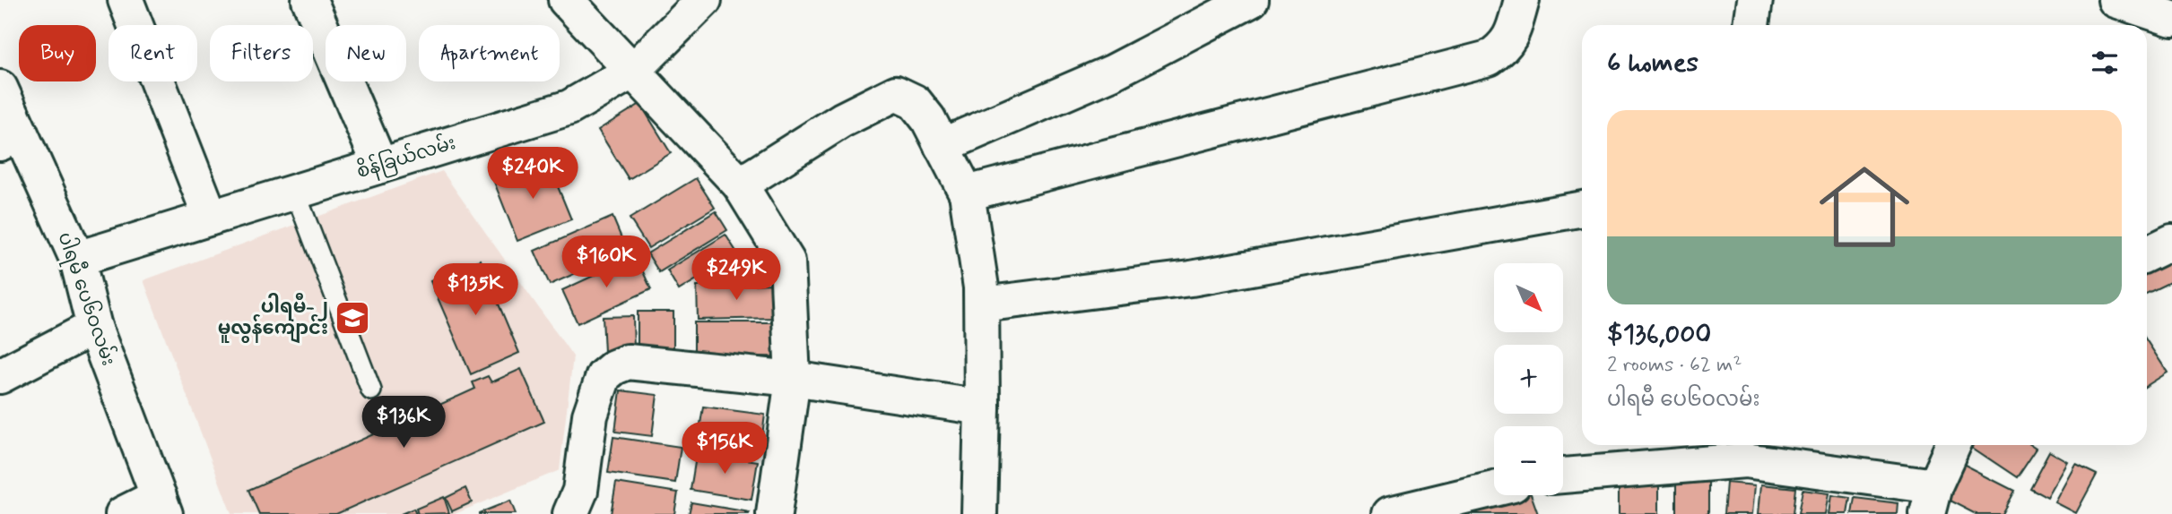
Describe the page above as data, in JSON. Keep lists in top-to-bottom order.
{
  "streets": {
    "street": ["စိန်ခြယ်လမ်း", "ပါရမီ ပေ၆ဝလမ်း"]
  },
  "crossings": [
    ["စိန်ခြယ်လမ်း", "ပါရမီ ပေ၆ဝလမ်း"]
  ],
  "places": {
    "school or university": ["ပါရမီ-၂ မူလွန်ကျောင်း"]
  },
  "north": "bottom right",
  "page": {
    "chip": [
      "Buy",
      "Rent",
      "Filters",
      "New",
      "Apartment"
    ],
    "heading": "6 homes",
    "list": [
      {
        "name": "$136,000",
        "note": "2 rooms · 62 m² · ပါရမီ ပေ၆ဝလမ်း"
      }
    ],
    "price": [
      "$240K",
      "$160K",
      "$249K",
      "$135K",
      "$136K",
      "$156K"
    ],
    "map_buttons": ["+", "−"]
  }
}
